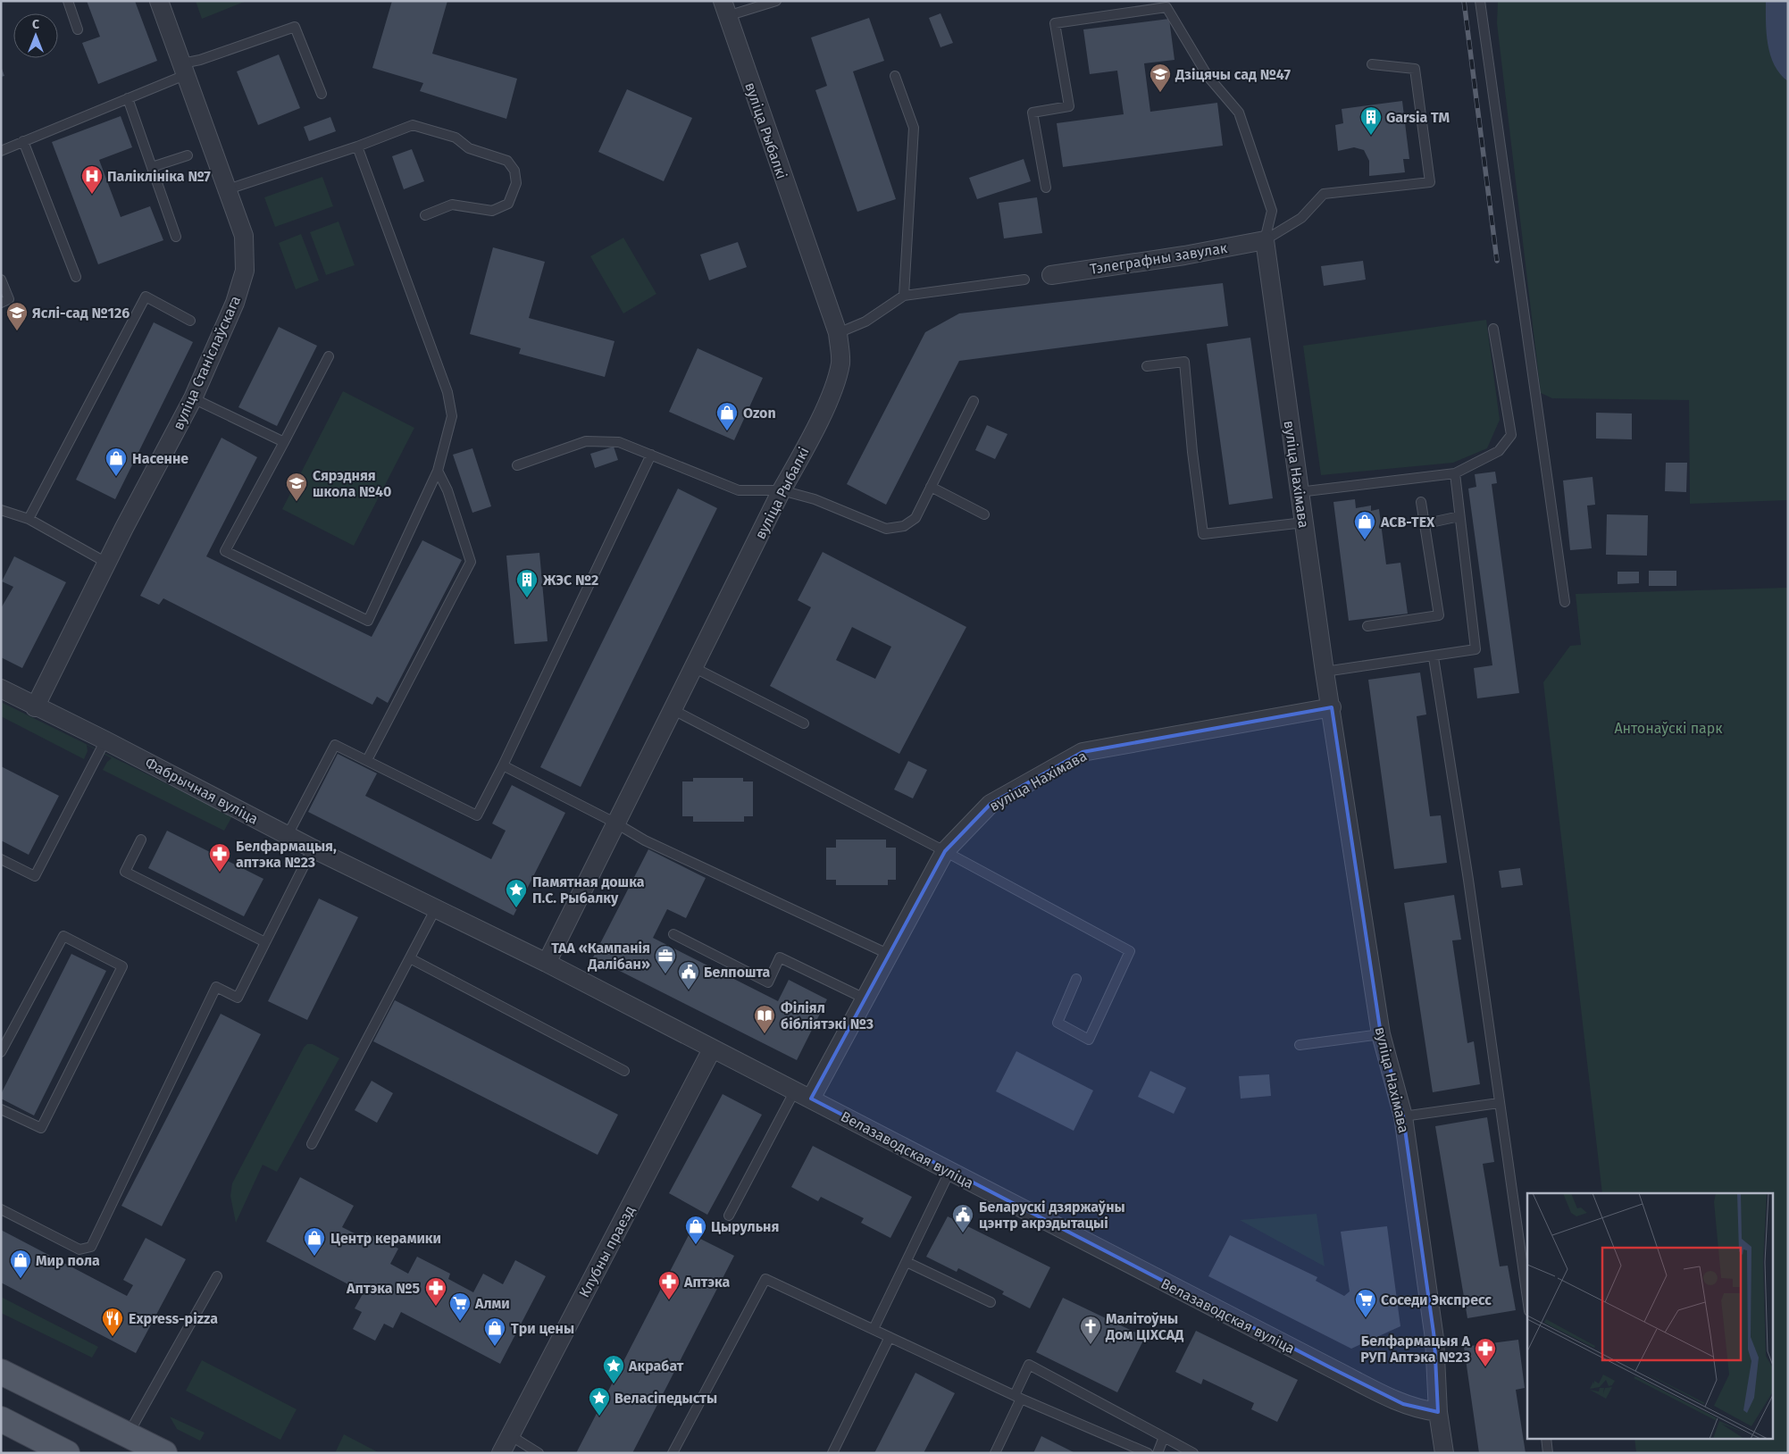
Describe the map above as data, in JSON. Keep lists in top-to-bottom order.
{
  "streets": {
    "street": [
      "вуліца Рыбалкі",
      "Тэлеграфны завулак",
      "вуліца Станіслаўскага",
      "вуліца Нахімава",
      "Фабрычная вуліца",
      "Велазаводская вуліца",
      "Клубны праезд"
    ]
  },
  "crossings": [
    ["вуліца Рыбалкі", "Фабрычная вуліца"],
    ["вуліца Рыбалкі", "Велазаводская вуліца"],
    ["Тэлеграфны завулак", "вуліца Нахімава"],
    ["вуліца Станіслаўскага", "Фабрычная вуліца"],
    ["вуліца Нахімава", "Велазаводская вуліца"],
    ["Фабрычная вуліца", "Велазаводская вуліца"],
    ["Велазаводская вуліца", "Клубны праезд"]
  ],
  "parks": ["Антонаўскі парк"],
  "places": {
    "school or university": ["Дзіцячы сад №47", "Яслі-сад №126", "Сярэдняя школа №40"],
    "building": ["Garsia TM", "ЖЭС №2"],
    "hospital": ["Паліклініка №7"],
    "shop": [
      "Ozon",
      "Насенне",
      "ACB-TEX",
      "Цырульня",
      "Центр керамики",
      "Мир пола",
      "Три цены"
    ],
    "pharmacy": [
      "Белфармацыя, аптэка №23",
      "Аптэка",
      "Аптэка №5",
      "Белфармацыя А РУП Аптэка №23"
    ],
    "place": ["Памятная дошка П.С. Рыбалку", "Акрабат", "Веласіпедысты"],
    "office": ["ТАА «Кампанія Далібан»"],
    "public building": ["Белпошта", "Беларускі дзяржаўны цэнтр акрэдытацыі"],
    "library": ["Філіял бібліятэкі №3"],
    "supermarket": ["Соседи Экспресс", "Алми"],
    "restaurant": ["Express-pizza"],
    "church": ["Малітоўны Дом ЦІХСАД"]
  },
  "north": "top"
}
